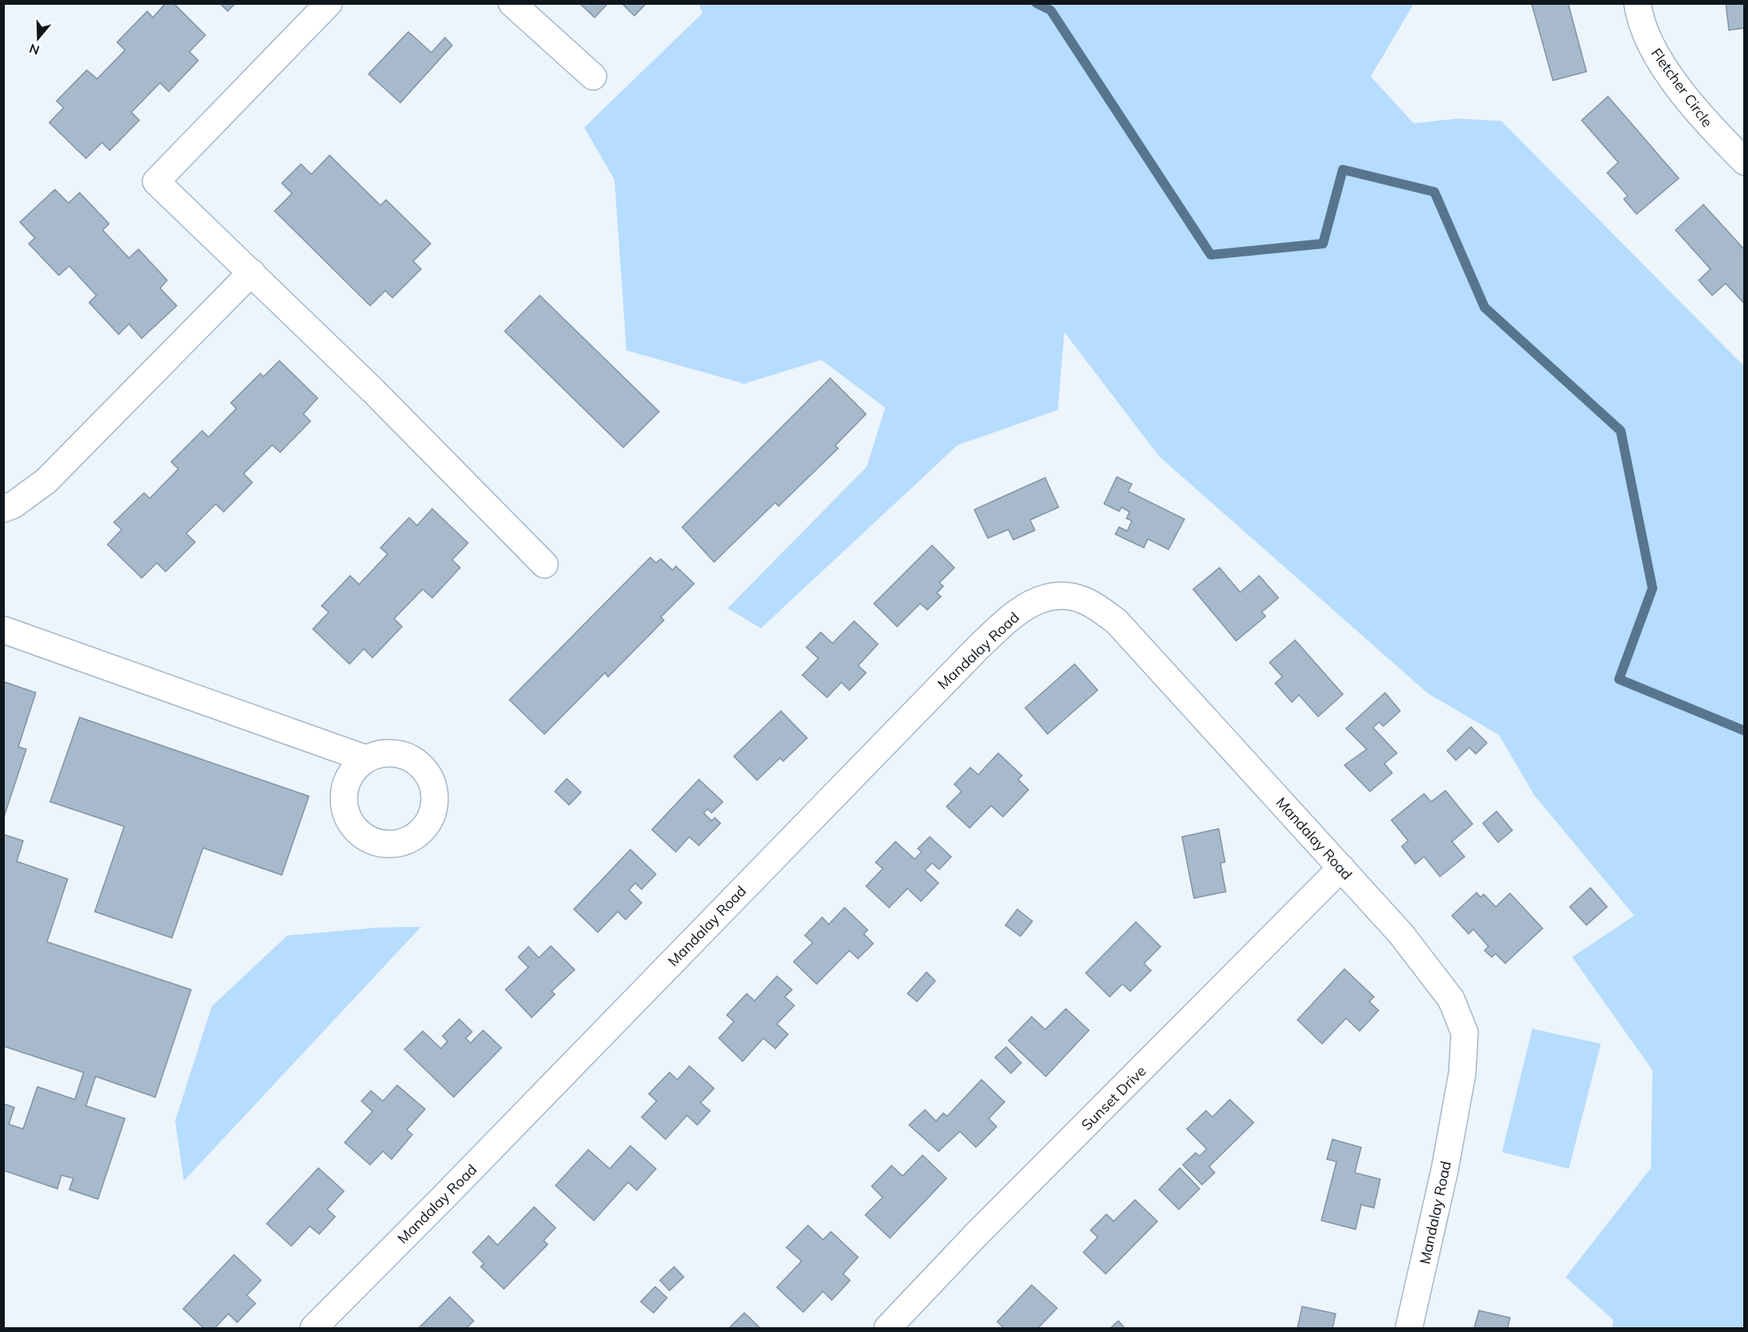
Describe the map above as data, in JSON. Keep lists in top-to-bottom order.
{
  "streets": {
    "street": ["Fletcher Circle", "Mandalay Road", "Sunset Drive"]
  },
  "crossings": [
    ["Mandalay Road", "Sunset Drive"]
  ],
  "north": "bottom"
}
